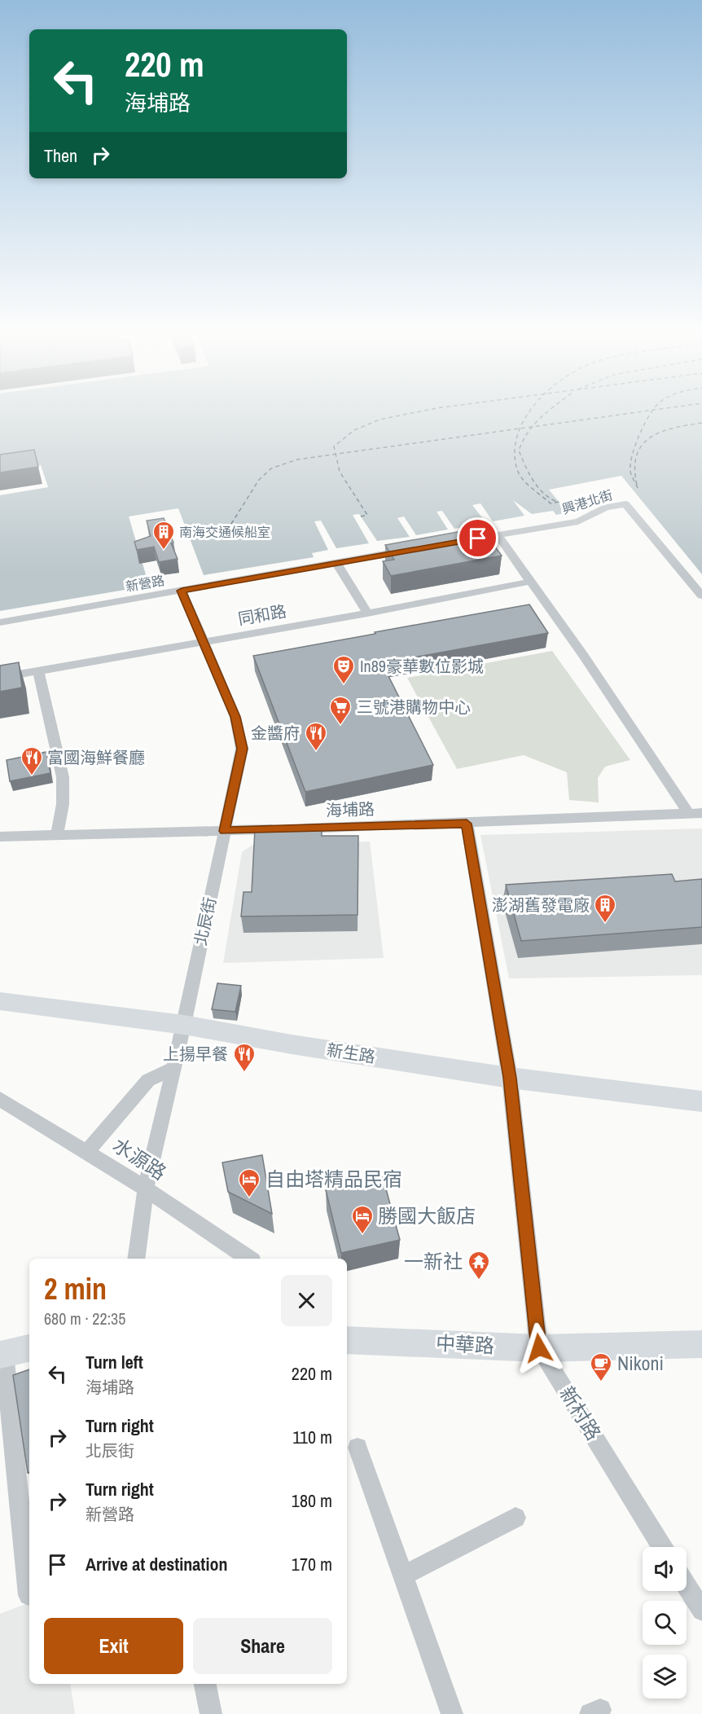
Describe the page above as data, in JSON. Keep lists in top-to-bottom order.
{
  "streets": {
    "main road": ["新生路", "中華路"],
    "street": [
      "興港北街",
      "新營路",
      "同和路",
      "海埔路",
      "北辰街",
      "水源路",
      "新村路"
    ]
  },
  "crossings": [
    ["新營路", "北辰街"],
    ["同和路", "北辰街"],
    ["海埔路", "北辰街"],
    ["海埔路", "新村路"],
    ["北辰街", "新生路"],
    ["北辰街", "水源路"],
    ["新生路", "新村路"],
    ["中華路", "新村路"]
  ],
  "places": {
    "building": ["南海交通候船室", "澎湖舊發電廠"],
    "theatre": ["In89豪華數位影城"],
    "supermarket": ["三號港購物中心"],
    "restaurant": ["金醬府", "富國海鮮餐廳", "上揚早餐"],
    "hotel": ["自由塔精品民宿", "勝國大飯店"],
    "temple": ["一新社"],
    "cafe": ["Nikoni"]
  },
  "page": {
    "turn": ["220 m", "海埔路"],
    "then": "Then",
    "heading": ["2 min", "680 m · 22:35"],
    "list": [
      {
        "name": "Turn left",
        "note": "海埔路",
        "value": "220 m"
      },
      {
        "name": "Turn right",
        "note": "北辰街",
        "value": "110 m"
      },
      {
        "name": "Turn right",
        "note": "新營路",
        "value": "180 m"
      },
      {
        "name": "Arrive at destination",
        "value": "170 m"
      }
    ],
    "buttons": ["Exit", "Share"]
  }
}
